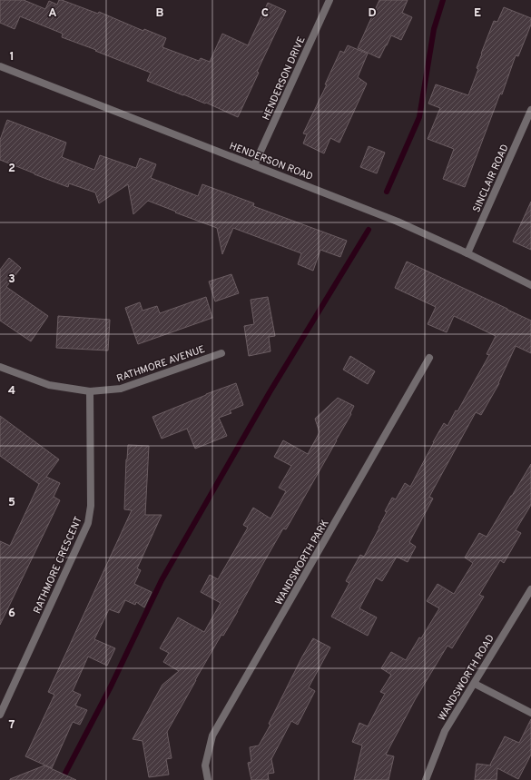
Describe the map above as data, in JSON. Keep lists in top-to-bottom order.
{
  "streets": {
    "street": [
      "HENDERSON DRIVE",
      "HENDERSON ROAD",
      "SINCLAIR ROAD",
      "RATHMORE AVENUE",
      "WANDSWORTH PARK",
      "RATHMORE CRESCENT",
      "WANDSWORTH ROAD"
    ]
  },
  "crossings": [
    ["HENDERSON DRIVE", "HENDERSON ROAD"],
    ["HENDERSON ROAD", "SINCLAIR ROAD"],
    ["RATHMORE AVENUE", "RATHMORE CRESCENT"]
  ],
  "grid": {
    "columns": [
      "A",
      "B",
      "C",
      "D",
      "E"
    ],
    "rows": [
      "1",
      "2",
      "3",
      "4",
      "5",
      "6",
      "7"
    ]
  }
}
